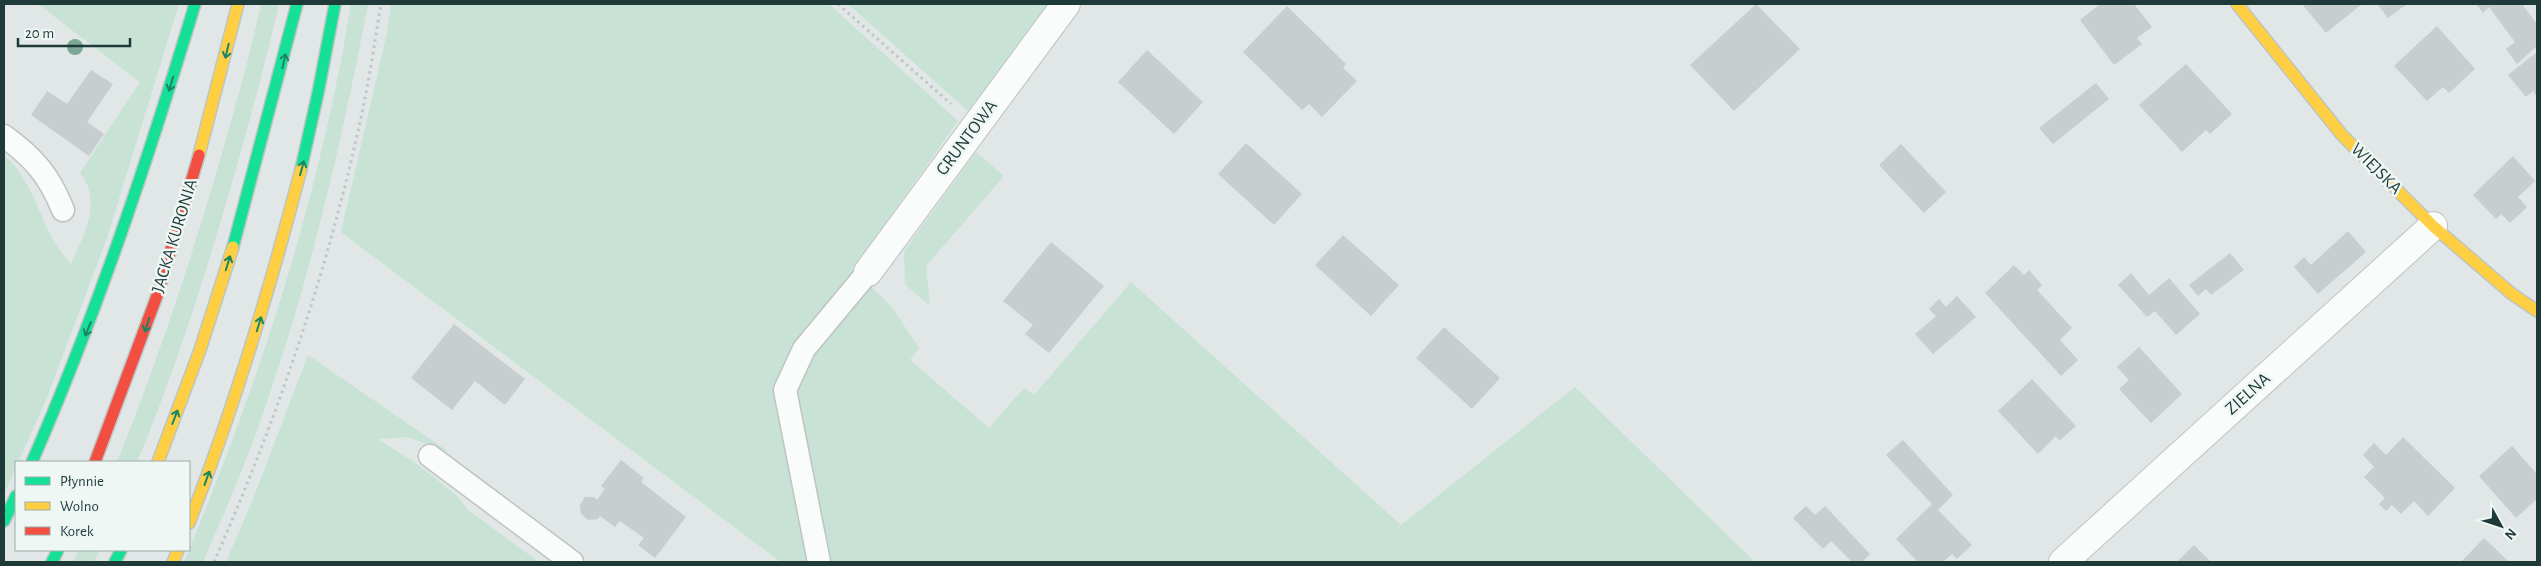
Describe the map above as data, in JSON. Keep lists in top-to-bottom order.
{
  "streets": {
    "main road": ["WIEJSKA", "JACKA KURONIA"],
    "street": ["GRUNTOWA", "ZIELNA"]
  },
  "crossings": [
    ["WIEJSKA", "ZIELNA"]
  ],
  "legend": ["Płynnie", "Wolno", "Korek"],
  "scale_bar": "20 m",
  "north": "bottom right"
}
